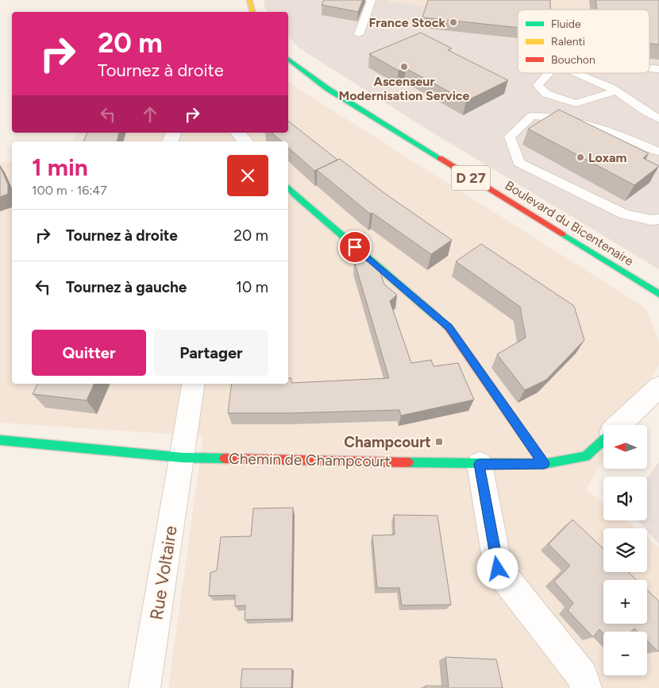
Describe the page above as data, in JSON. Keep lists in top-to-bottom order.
{
  "streets": {
    "street": [
      "D 27",
      "Boulevard du Bicentenaire",
      "Chemin de Champcourt",
      "Rue Voltaire"
    ]
  },
  "crossings": [
    ["Chemin de Champcourt", "Rue Voltaire"]
  ],
  "places": {
    "other": ["France Stock", "Ascenseur Modernisation Service", "Loxam"],
    "transit": ["Champcourt"]
  },
  "legend": ["Fluide", "Ralenti", "Bouchon"],
  "north": "left",
  "page": {
    "turn": ["20 m", "Tournez à droite"],
    "heading": ["1 min", "100 m · 16:47"],
    "list": [
      {
        "name": "Tournez à droite",
        "value": "20 m"
      },
      {
        "name": "Tournez à gauche",
        "value": "10 m"
      }
    ],
    "buttons": ["Quitter", "Partager"],
    "map_buttons": ["+", "−"]
  }
}
